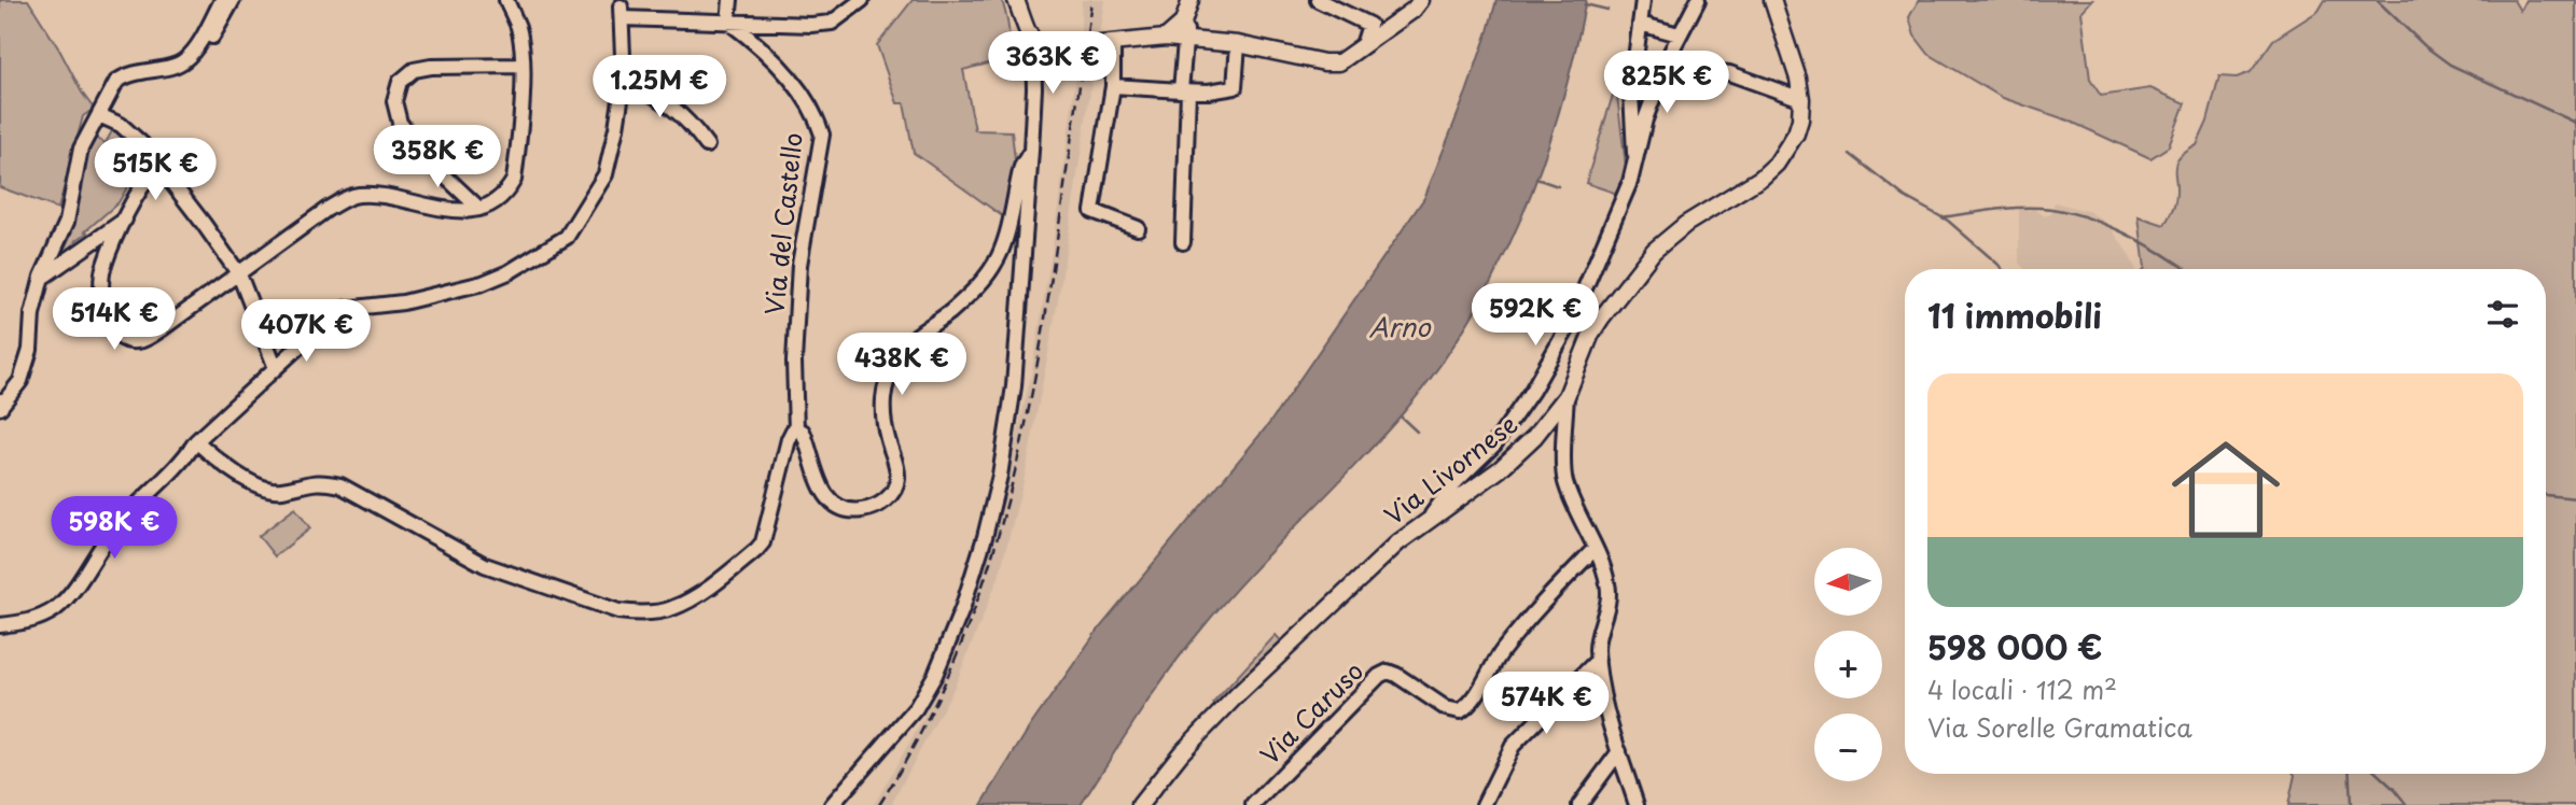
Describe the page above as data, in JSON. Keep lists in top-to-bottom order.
{
  "streets": {
    "main road": ["Via Livornese"],
    "street": ["Via del Castello", "Via Caruso"]
  },
  "water": ["Arno"],
  "north": "left",
  "page": {
    "price": [
      "363K €",
      "825K €",
      "1.25M €",
      "358K €",
      "515K €",
      "592K €",
      "514K €",
      "407K €",
      "438K €",
      "598K €",
      "574K €"
    ],
    "heading": "11 immobili",
    "list": [
      {
        "name": "598 000 €",
        "note": "4 locali · 112 m² · Via Sorelle Gramatica"
      }
    ],
    "map_buttons": ["+", "−"]
  }
}
